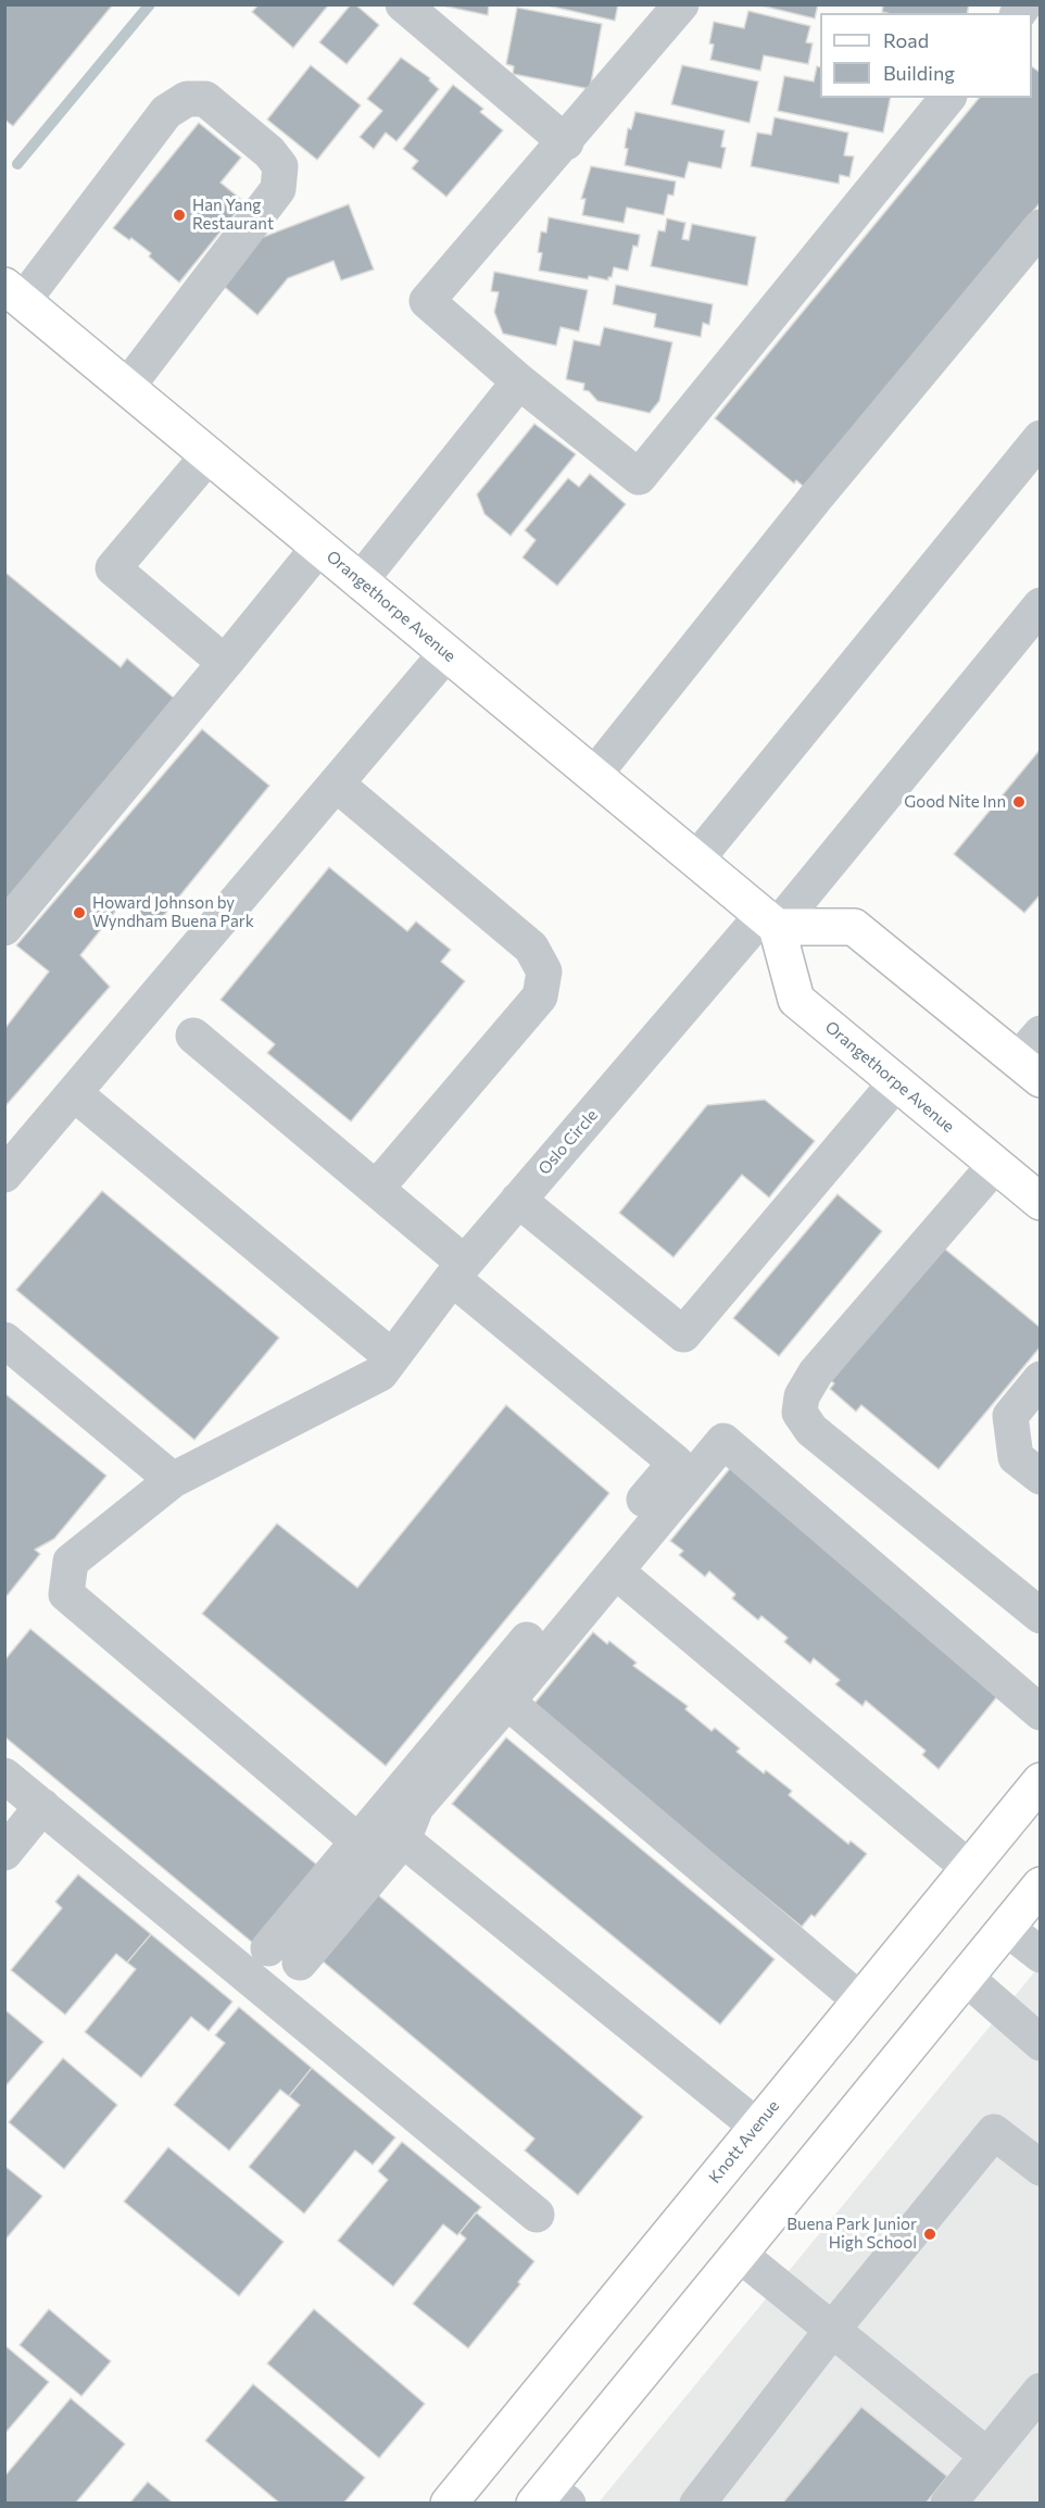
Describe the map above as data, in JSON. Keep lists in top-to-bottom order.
{
  "streets": {
    "main road": ["Orangethorpe Avenue", "Knott Avenue"],
    "street": ["Oslo Circle"]
  },
  "crossings": [
    ["Orangethorpe Avenue", "Oslo Circle"]
  ],
  "places": [
    "Han Yang Restaurant",
    "Good Nite Inn",
    "Howard Johnson by Wyndham Buena Park",
    "Buena Park Junior High School"
  ],
  "legend": ["Road", "Building"]
}
